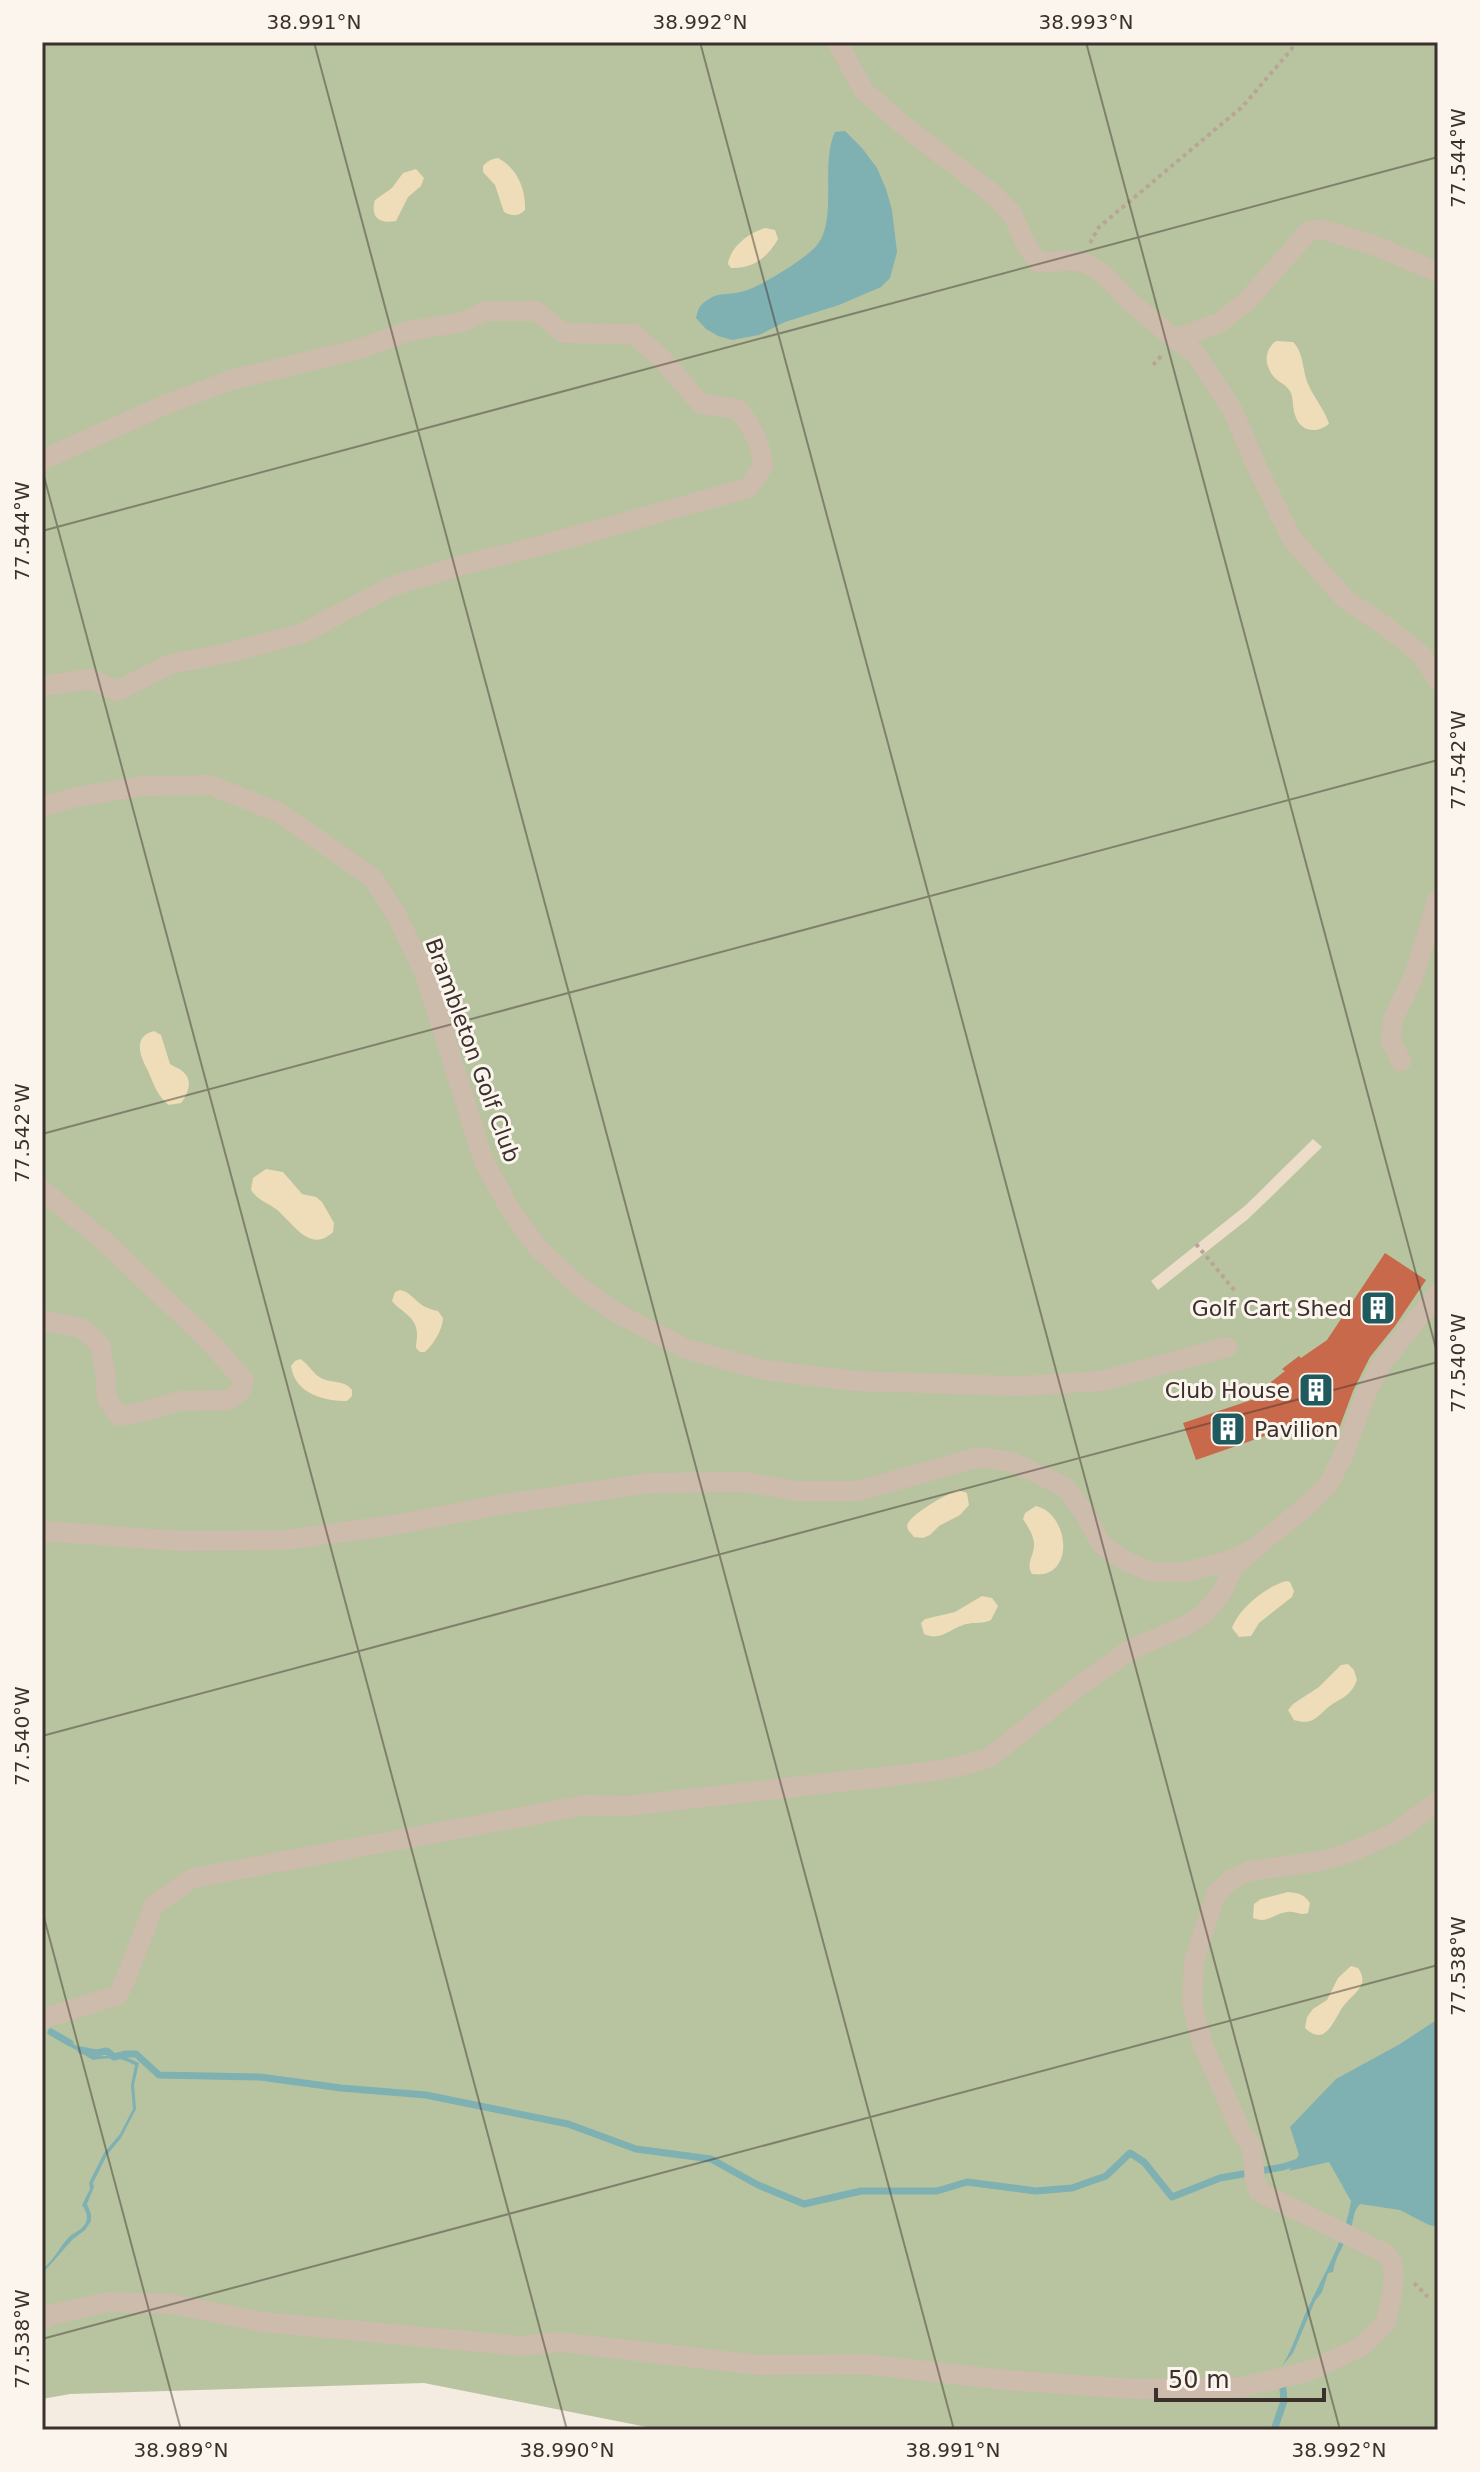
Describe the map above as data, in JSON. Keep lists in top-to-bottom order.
{
  "streets": {
    "lane": ["Brambleton Golf Club"]
  },
  "places": {
    "building": ["Golf Cart Shed", "Club House", "Pavilion"]
  },
  "scale_bar": "50 m",
  "coordinates": [
    "38.991°N",
    "38.992°N",
    "38.993°N",
    "77.544°W",
    "77.542°W",
    "77.540°W",
    "77.538°W",
    "38.989°N",
    "38.990°N"
  ]
}
